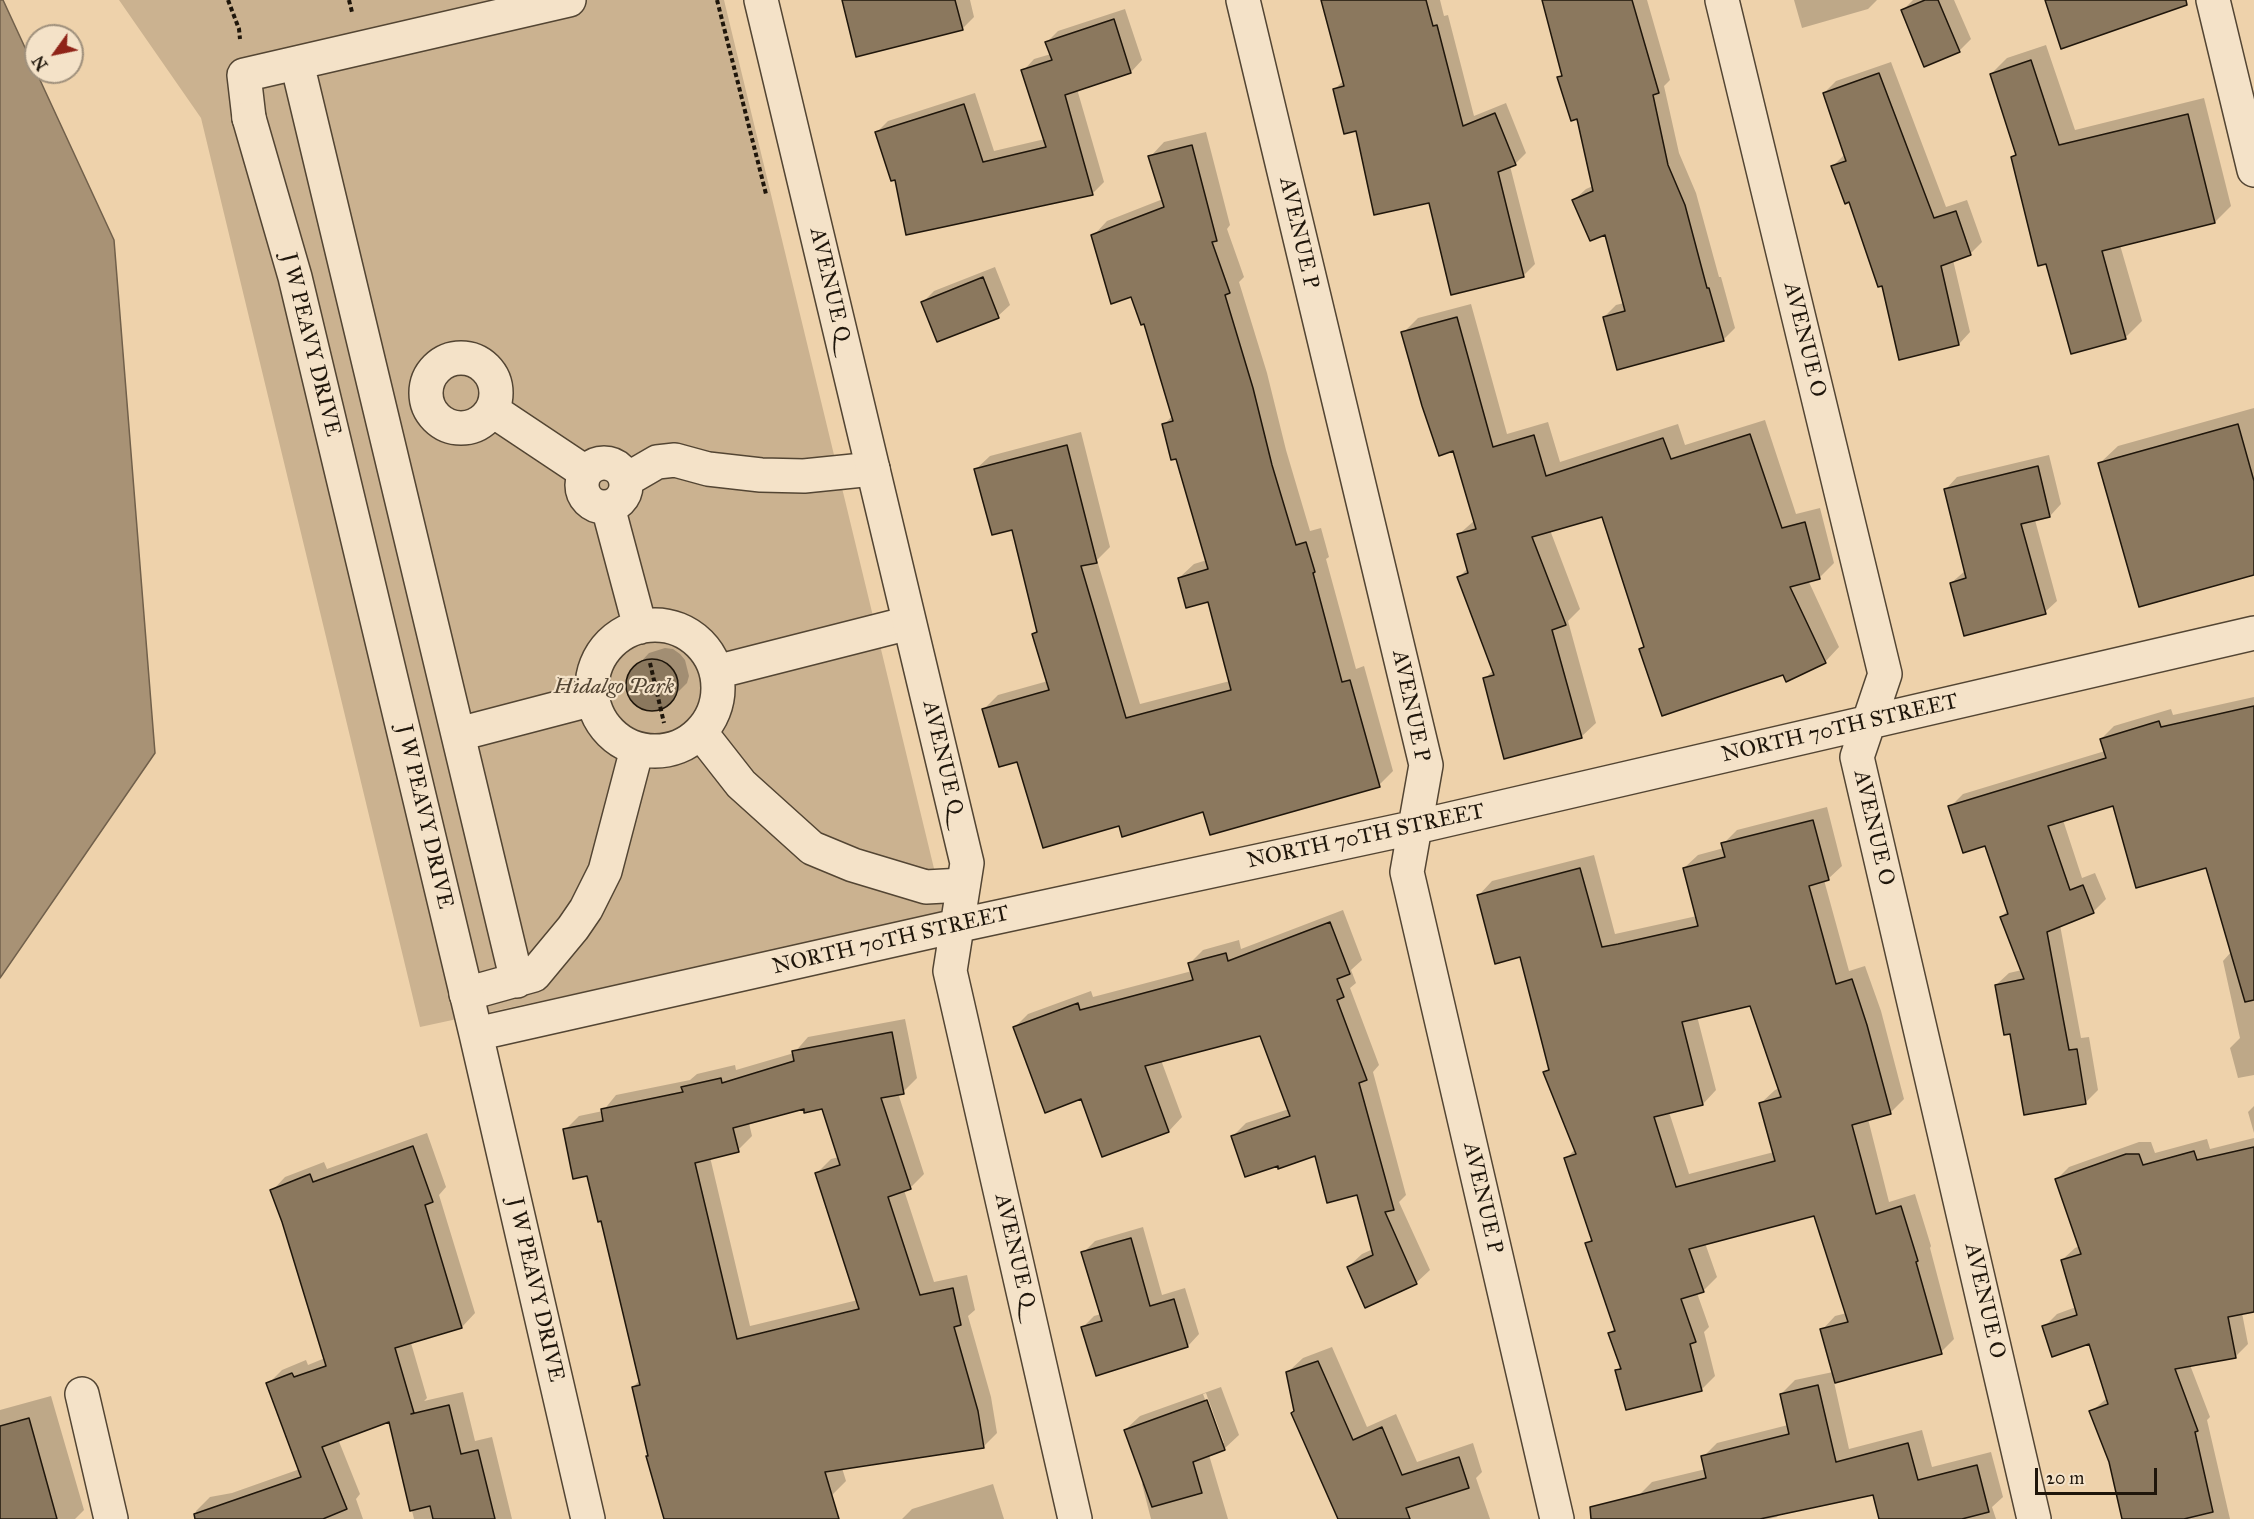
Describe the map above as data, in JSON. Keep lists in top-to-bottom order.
{
  "streets": {
    "street": [
      "AVENUE P",
      "AVENUE Q",
      "AVENUE O",
      "J W PEAVY DRIVE",
      "NORTH 70TH STREET"
    ]
  },
  "crossings": [
    ["AVENUE P", "NORTH 70TH STREET"],
    ["AVENUE Q", "NORTH 70TH STREET"],
    ["AVENUE O", "NORTH 70TH STREET"],
    ["J W PEAVY DRIVE", "NORTH 70TH STREET"]
  ],
  "parks": ["Hidalgo Park"],
  "scale_bar": "20 m",
  "north": "bottom left"
}
